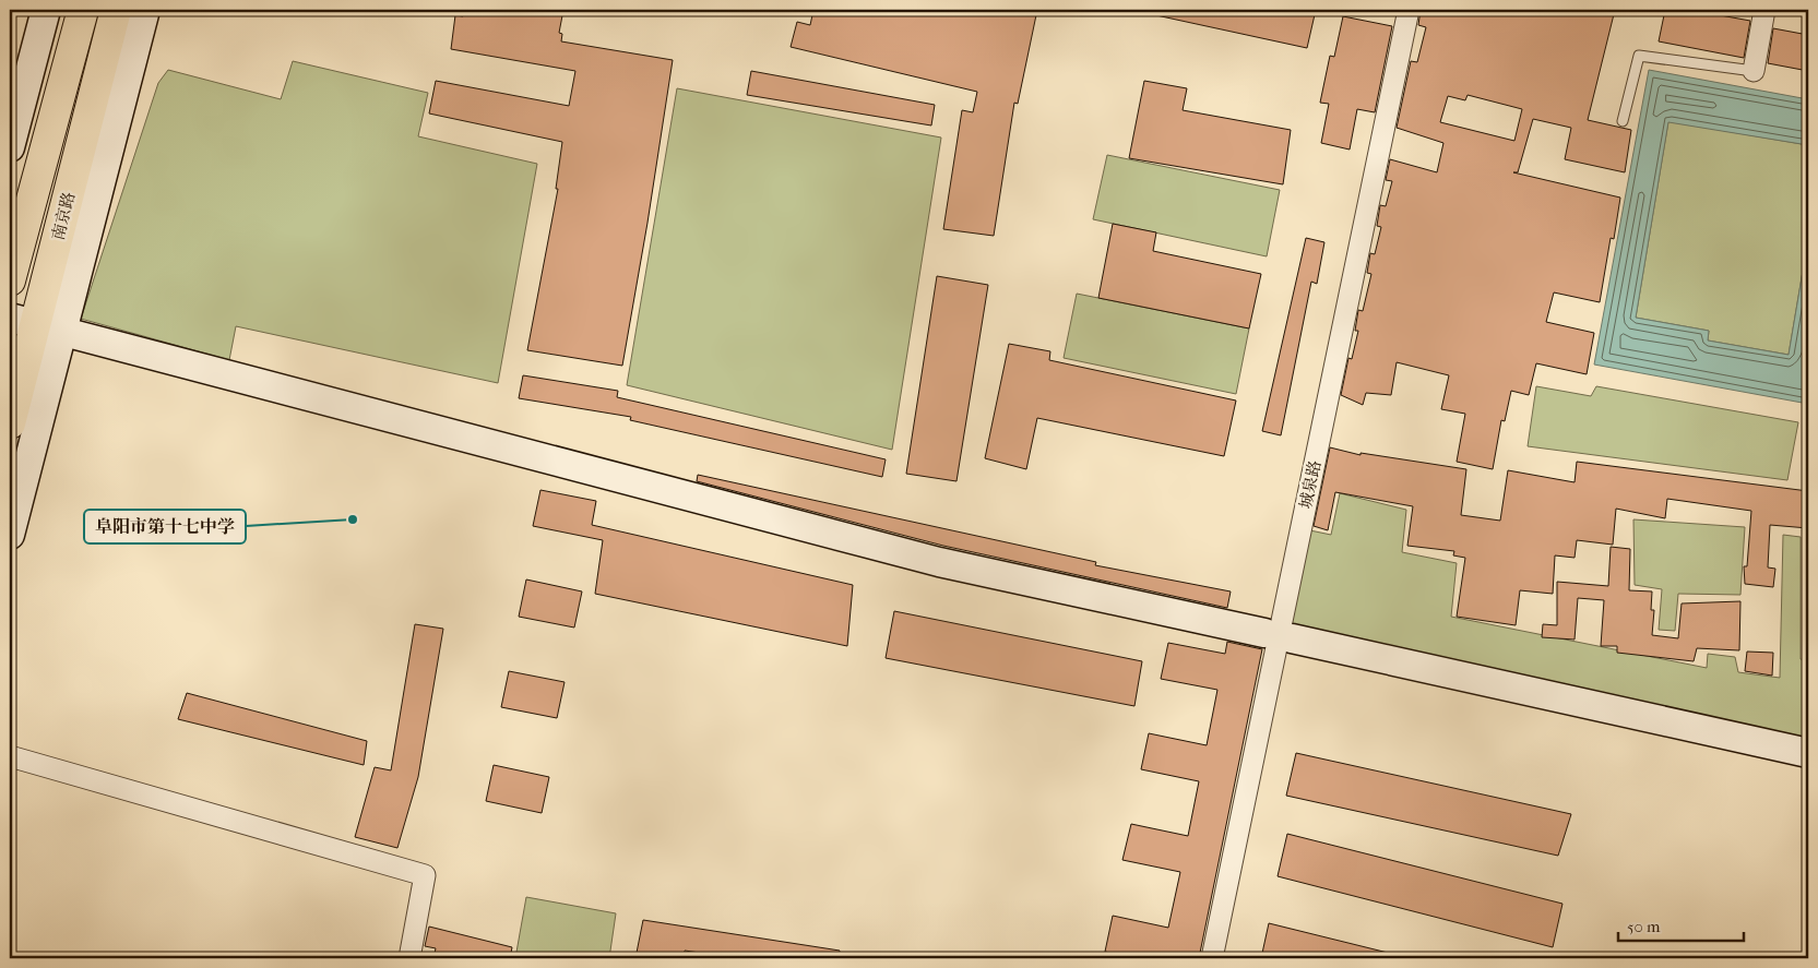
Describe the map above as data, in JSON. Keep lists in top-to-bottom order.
{
  "streets": {
    "main road": ["南京路"],
    "street": ["城泉路"]
  },
  "places": ["阜阳市第十七中学"],
  "scale_bar": "50 m"
}
